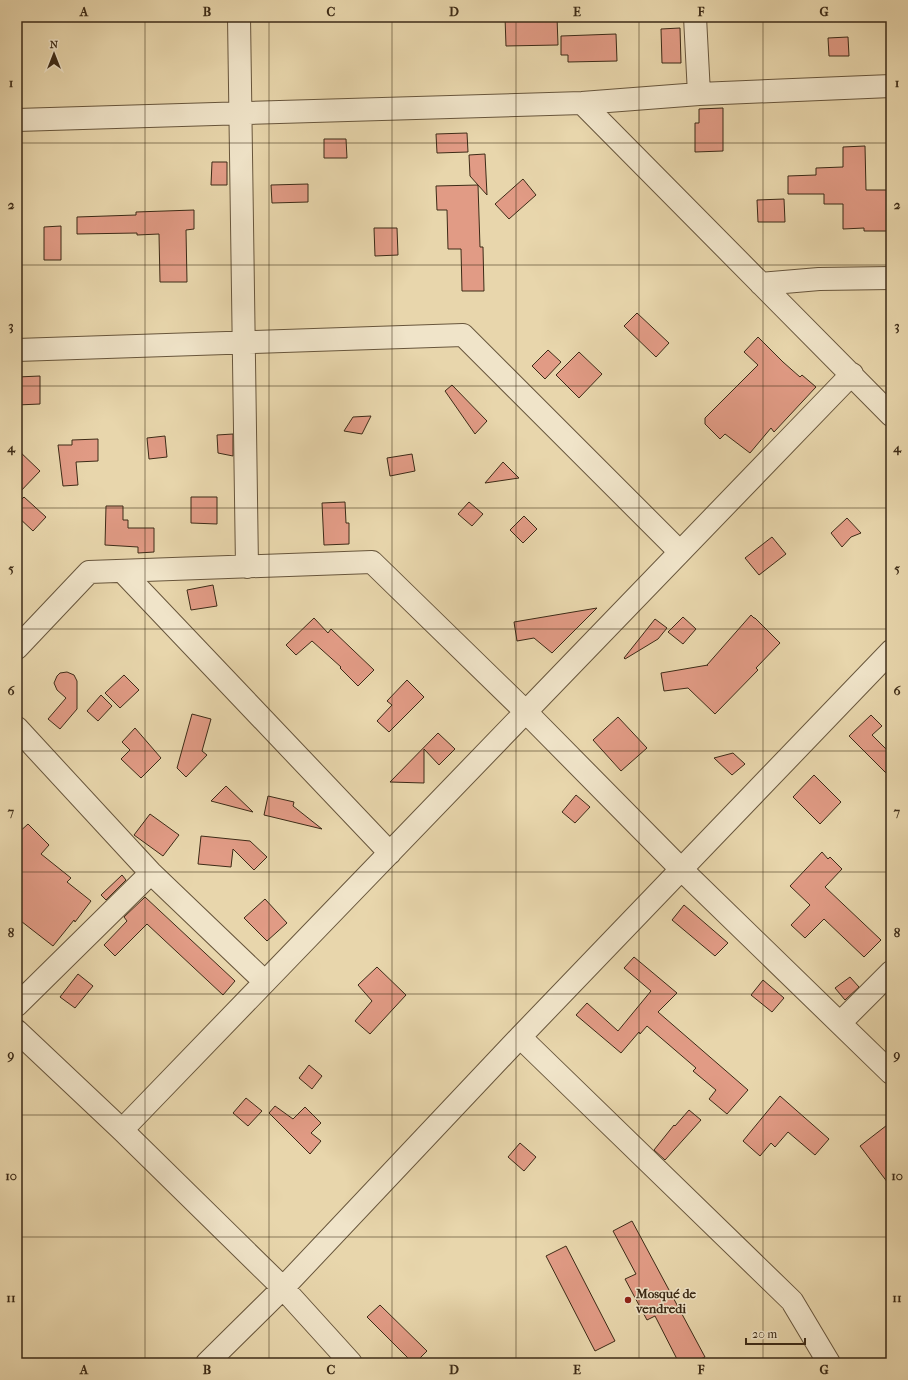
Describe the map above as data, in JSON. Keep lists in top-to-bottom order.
{
  "places": ["Mosqué de vendredi"],
  "scale_bar": "20 m",
  "north": "top",
  "grid": {
    "columns": [
      "A",
      "B",
      "C",
      "D",
      "E",
      "F",
      "G"
    ],
    "rows": [
      "1",
      "2",
      "3",
      "4",
      "5",
      "6",
      "7",
      "8",
      "9",
      "10",
      "11"
    ]
  }
}
